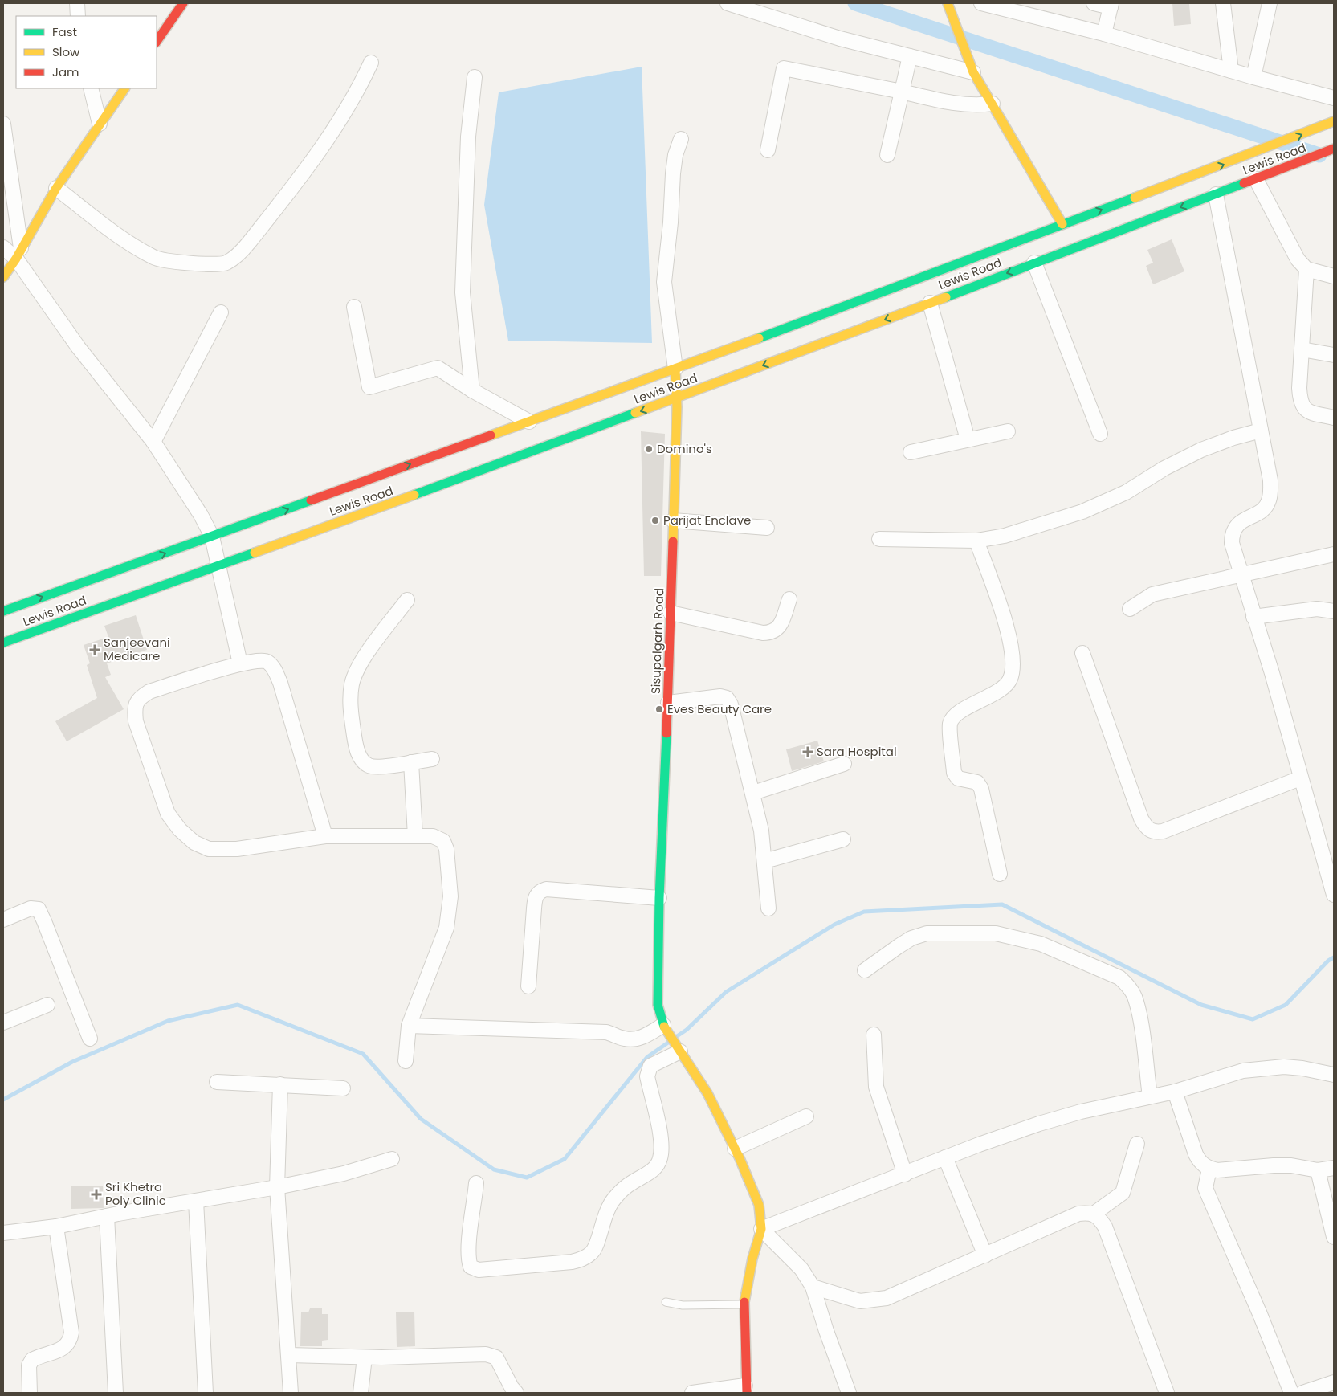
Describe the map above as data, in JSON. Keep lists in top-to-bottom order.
{
  "streets": {
    "main road": ["Lewis Road", "Sisupalgarh Road"]
  },
  "crossings": [
    ["Lewis Road", "Sisupalgarh Road"]
  ],
  "places": {
    "other": ["Domino's", "Parijat Enclave", "Eves Beauty Care"],
    "health": ["Sanjeevani Medicare", "Sara Hospital", "Sri Khetra Poly Clinic"]
  },
  "legend": ["Fast", "Slow", "Jam"]
}
